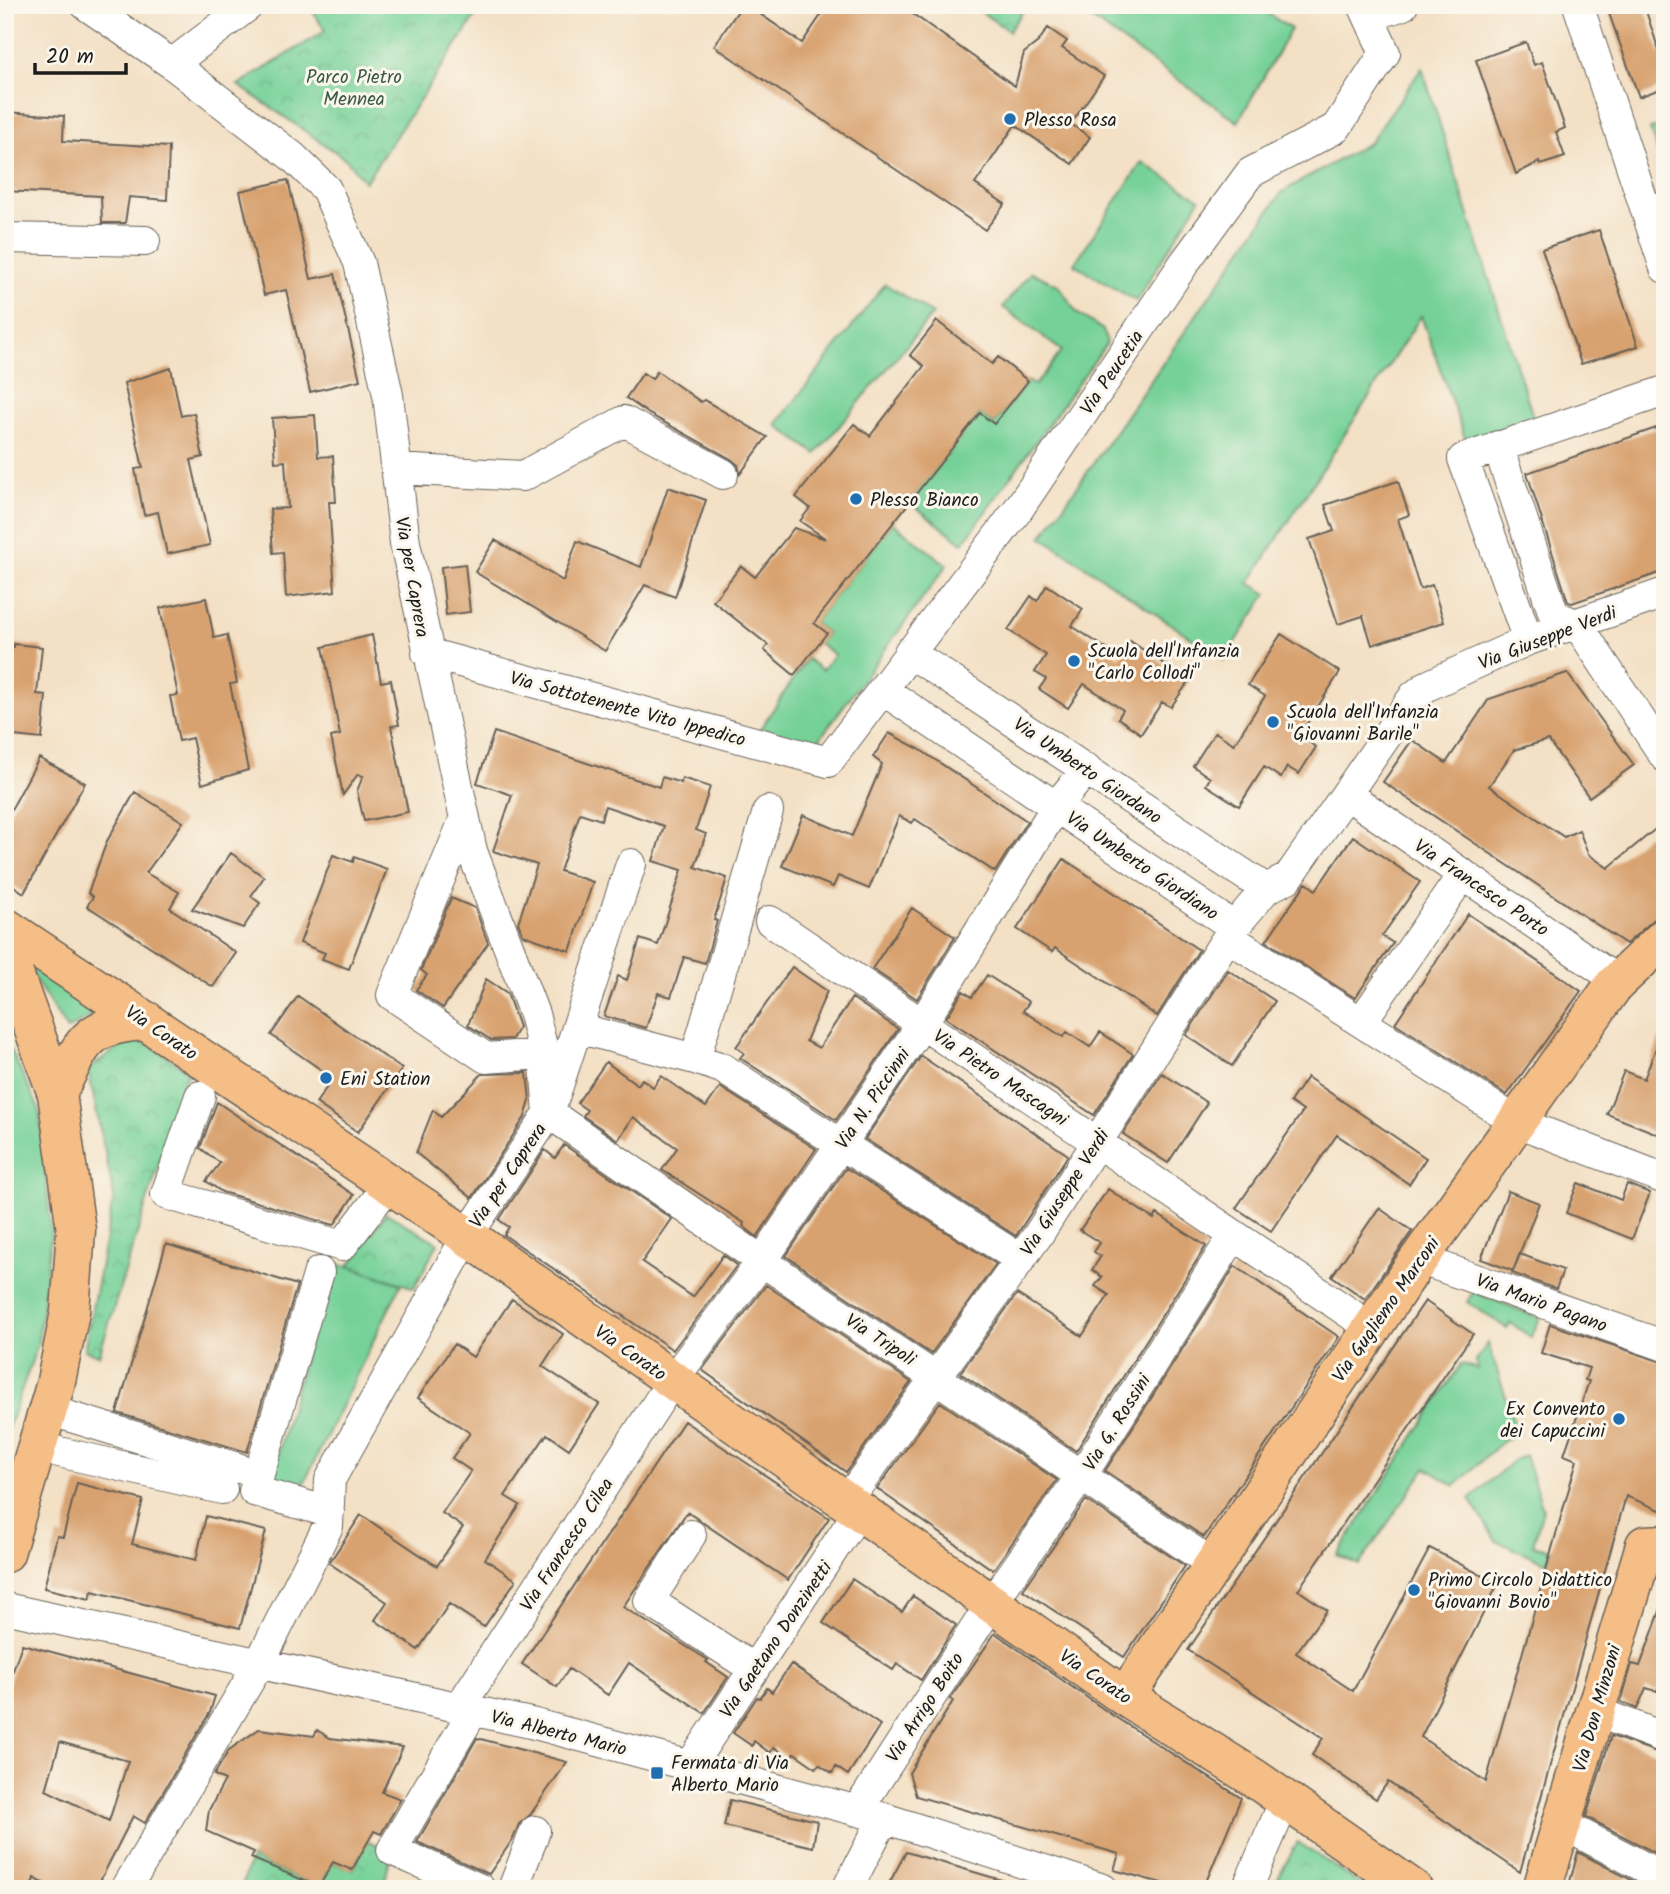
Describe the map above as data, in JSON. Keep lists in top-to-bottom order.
{
  "streets": {
    "main road": ["Via Corato", "Via Gugliemo Marconi", "Via Don Minzoni"],
    "street": [
      "Via Peucetia",
      "Via per Caprera",
      "Via Giuseppe Verdi",
      "Via Sottotenente Vito Ippedico",
      "Via Umberto Giordano",
      "Via Umberto Giordiano",
      "Via Francesco Porto",
      "Via Pietro Mascagni",
      "Via N. Piccinni",
      "Via Mario Pagano",
      "Via Tripoli",
      "Via G. Rossini",
      "Via Francesco Cilea",
      "Via Gaetano Donzinetti",
      "Via Arrigo Boito",
      "Via Alberto Mario"
    ]
  },
  "crossings": [
    ["Via Peucetia", "Via Sottotenente Vito Ippedico"],
    ["Via Peucetia", "Via Umberto Giordano"],
    ["Via per Caprera", "Via Sottotenente Vito Ippedico"],
    ["Via per Caprera", "Via Corato"],
    ["Via per Caprera", "Via Tripoli"],
    ["Via per Caprera", "Via Alberto Mario"],
    ["Via Giuseppe Verdi", "Via Umberto Giordano"],
    ["Via Giuseppe Verdi", "Via Umberto Giordiano"],
    ["Via Giuseppe Verdi", "Via Francesco Porto"],
    ["Via Giuseppe Verdi", "Via Corato"],
    ["Via Giuseppe Verdi", "Via Pietro Mascagni"],
    ["Via Giuseppe Verdi", "Via Tripoli"],
    ["Via Giuseppe Verdi", "Via Gaetano Donzinetti"],
    ["Via Umberto Giordano", "Via Umberto Giordiano"],
    ["Via Umberto Giordiano", "Via N. Piccinni"],
    ["Via Francesco Porto", "Via Gugliemo Marconi"],
    ["Via Corato", "Via N. Piccinni"],
    ["Via Corato", "Via Gugliemo Marconi"],
    ["Via Corato", "Via G. Rossini"],
    ["Via Corato", "Via Francesco Cilea"],
    ["Via Corato", "Via Gaetano Donzinetti"],
    ["Via Corato", "Via Arrigo Boito"],
    ["Via Pietro Mascagni", "Via N. Piccinni"],
    ["Via Pietro Mascagni", "Via Gugliemo Marconi"],
    ["Via Pietro Mascagni", "Via G. Rossini"],
    ["Via N. Piccinni", "Via Tripoli"],
    ["Via N. Piccinni", "Via Francesco Cilea"],
    ["Via Mario Pagano", "Via Gugliemo Marconi"],
    ["Via Gugliemo Marconi", "Via Tripoli"],
    ["Via Tripoli", "Via G. Rossini"],
    ["Via G. Rossini", "Via Arrigo Boito"],
    ["Via Francesco Cilea", "Via Alberto Mario"],
    ["Via Gaetano Donzinetti", "Via Alberto Mario"],
    ["Via Arrigo Boito", "Via Alberto Mario"]
  ],
  "parks": ["Parco Pietro Mennea"],
  "places": {
    "other": [
      "Plesso Rosa",
      "Plesso Bianco",
      "Scuola dell'Infanzia \"Carlo Collodi\"",
      "Scuola dell'Infanzia \"Giovanni Barile\"",
      "Eni Station",
      "Ex Convento dei Capuccini",
      "Primo Circolo Didattico \"Giovanni Bovio\""
    ],
    "transit": ["Fermata di Via Alberto Mario"]
  },
  "scale_bar": "20 m"
}
